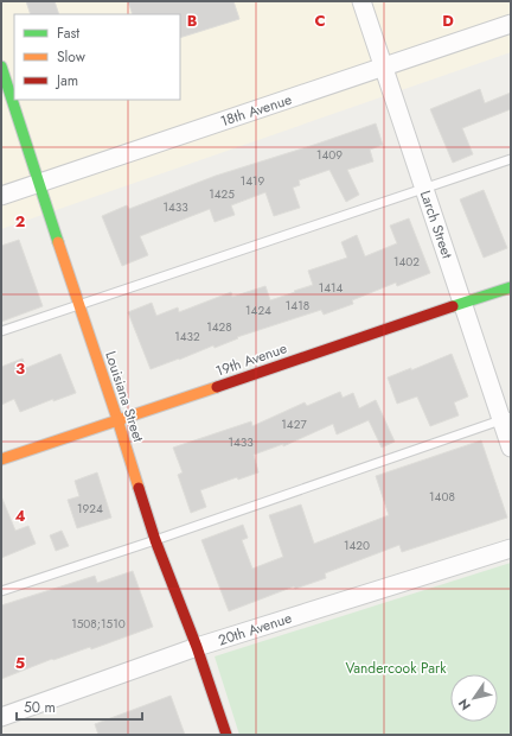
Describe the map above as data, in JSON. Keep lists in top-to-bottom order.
{
  "streets": {
    "street": [
      "18th Avenue",
      "Larch Street",
      "19th Avenue",
      "Louisiana Street",
      "20th Avenue"
    ]
  },
  "crossings": [
    ["18th Avenue", "Larch Street"],
    ["18th Avenue", "Louisiana Street"],
    ["Larch Street", "19th Avenue"],
    ["19th Avenue", "Louisiana Street"],
    ["Louisiana Street", "20th Avenue"]
  ],
  "parks": ["Vandercook Park"],
  "house_numbers": [
    "1409",
    "1419",
    "1425",
    "1433",
    "1402",
    "1414",
    "1418",
    "1424",
    "1428",
    "1432",
    "1427",
    "1433",
    "1408",
    "1924",
    "1420",
    "1508;1510"
  ],
  "legend": ["Fast", "Slow", "Jam"],
  "scale_bar": "50 m",
  "north": "bottom left",
  "grid": {
    "columns": ["B", "C", "D"],
    "rows": [
      "2",
      "3",
      "4",
      "5"
    ]
  }
}
